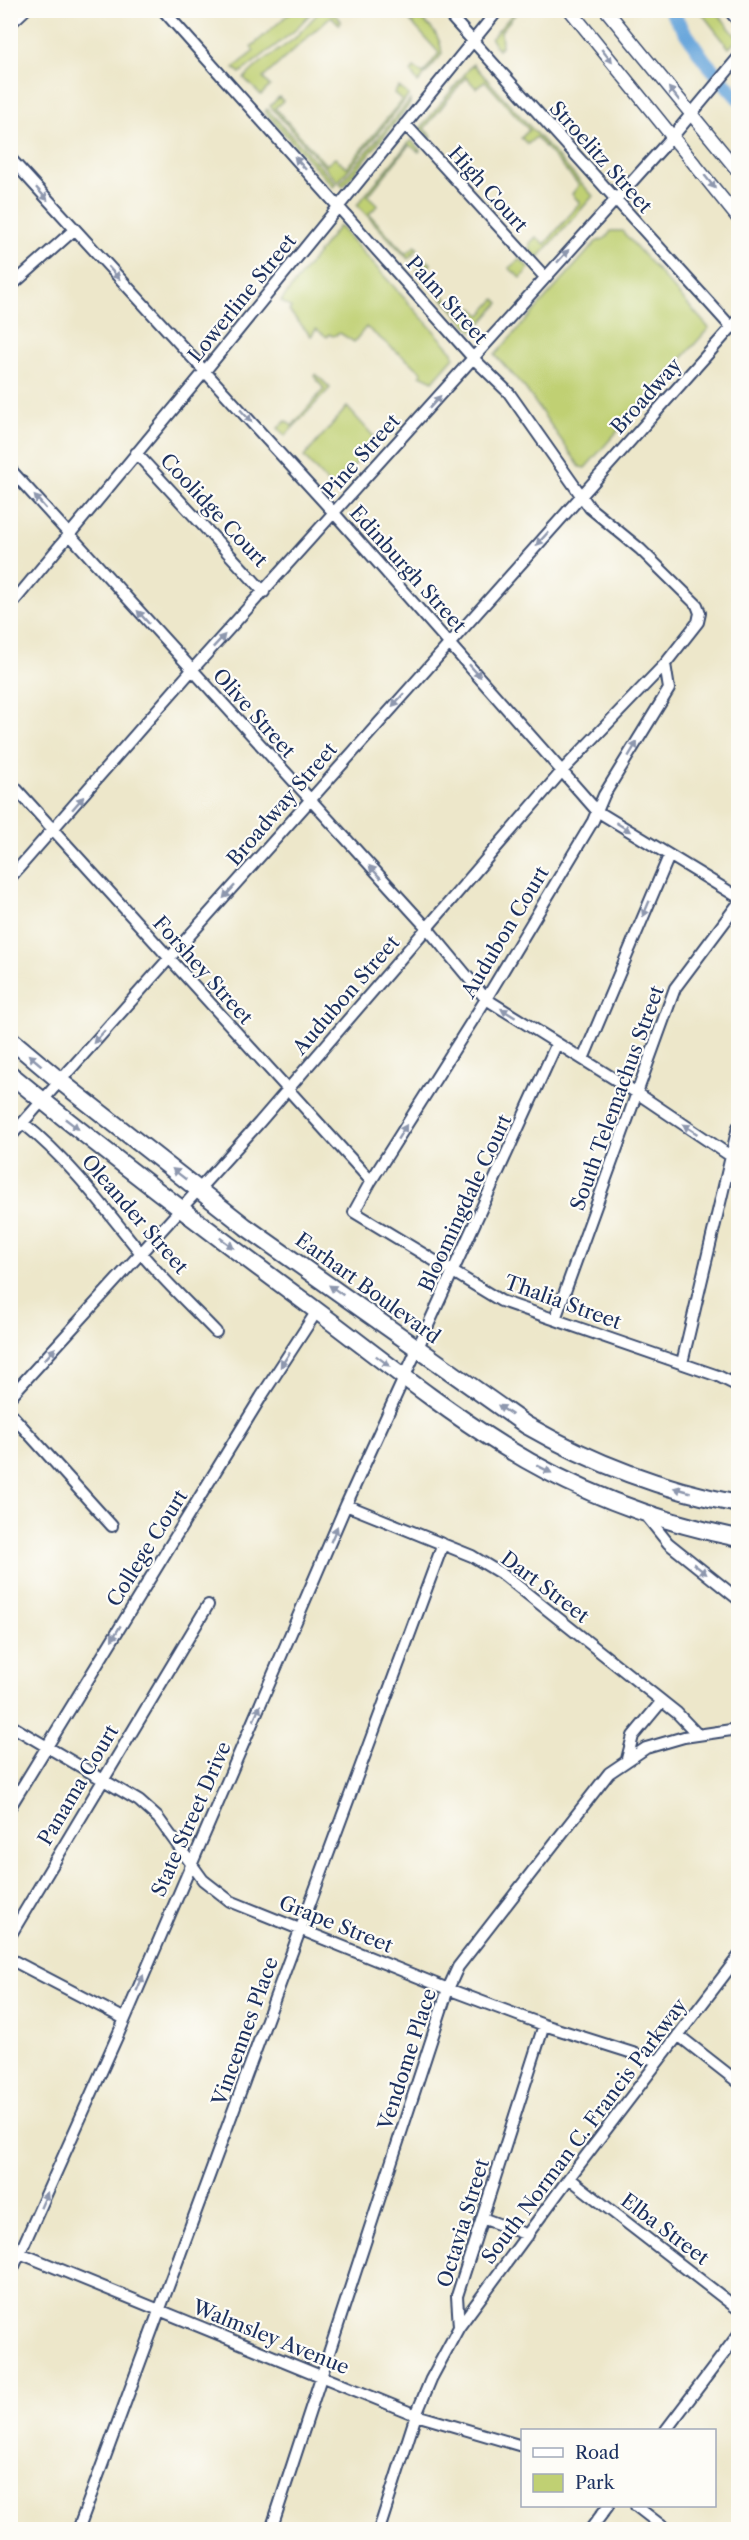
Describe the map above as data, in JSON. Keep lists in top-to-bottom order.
{
  "streets": {
    "main road": ["Earhart Boulevard"],
    "street": [
      "Stroelitz Street",
      "High Court",
      "Lowerline Street",
      "Palm Street",
      "Broadway",
      "Pine Street",
      "Coolidge Court",
      "Edinburgh Street",
      "Olive Street",
      "Broadway Street",
      "Audubon Court",
      "Forshey Street",
      "Audubon Street",
      "South Telemachus Street",
      "Bloomingdale Court",
      "Oleander Street",
      "Thalia Street",
      "College Court",
      "Dart Street",
      "Panama Court",
      "State Street Drive",
      "Grape Street",
      "Vincennes Place",
      "Vendome Place",
      "South Norman C. Francis Parkway",
      "Octavia Street",
      "Elba Street",
      "Walmsley Avenue"
    ]
  },
  "crossings": [
    ["Stroelitz Street", "Lowerline Street"],
    ["Stroelitz Street", "Broadway"],
    ["Stroelitz Street", "Pine Street"],
    ["High Court", "Lowerline Street"],
    ["High Court", "Pine Street"],
    ["Lowerline Street", "Palm Street"],
    ["Lowerline Street", "Coolidge Court"],
    ["Lowerline Street", "Edinburgh Street"],
    ["Lowerline Street", "Olive Street"],
    ["Palm Street", "Broadway"],
    ["Palm Street", "Pine Street"],
    ["Palm Street", "Broadway Street"],
    ["Palm Street", "Audubon Street"],
    ["Broadway", "Broadway Street"],
    ["Pine Street", "Coolidge Court"],
    ["Pine Street", "Edinburgh Street"],
    ["Pine Street", "Olive Street"],
    ["Pine Street", "Forshey Street"],
    ["Edinburgh Street", "Broadway Street"],
    ["Edinburgh Street", "Audubon Court"],
    ["Edinburgh Street", "Audubon Street"],
    ["Olive Street", "Broadway Street"],
    ["Olive Street", "Audubon Court"],
    ["Olive Street", "Audubon Street"],
    ["Olive Street", "South Telemachus Street"],
    ["Olive Street", "Bloomingdale Court"],
    ["Broadway Street", "Forshey Street"],
    ["Broadway Street", "Oleander Street"],
    ["Broadway Street", "Earhart Boulevard"],
    ["Audubon Court", "Forshey Street"],
    ["Audubon Court", "Audubon Street"],
    ["Audubon Court", "Thalia Street"],
    ["Forshey Street", "Audubon Street"],
    ["Audubon Street", "Oleander Street"],
    ["Audubon Street", "Earhart Boulevard"],
    ["South Telemachus Street", "Thalia Street"],
    ["Bloomingdale Court", "Earhart Boulevard"],
    ["Bloomingdale Court", "Thalia Street"],
    ["Bloomingdale Court", "State Street Drive"],
    ["College Court", "Grape Street"],
    ["Dart Street", "State Street Drive"],
    ["Dart Street", "Vincennes Place"],
    ["Dart Street", "Vendome Place"],
    ["Panama Court", "Grape Street"],
    ["State Street Drive", "Grape Street"],
    ["State Street Drive", "Walmsley Avenue"],
    ["Grape Street", "Vincennes Place"],
    ["Grape Street", "Vendome Place"],
    ["Grape Street", "South Norman C. Francis Parkway"],
    ["Grape Street", "Octavia Street"],
    ["Vincennes Place", "Walmsley Avenue"],
    ["Vendome Place", "Walmsley Avenue"],
    ["South Norman C. Francis Parkway", "Octavia Street"],
    ["South Norman C. Francis Parkway", "Elba Street"]
  ],
  "one_way": [
    "Pine Street",
    "Edinburgh Street",
    "Olive Street",
    "Broadway Street",
    "Audubon Court",
    "College Court",
    "State Street Drive"
  ],
  "legend": ["Road", "Park"]
}
